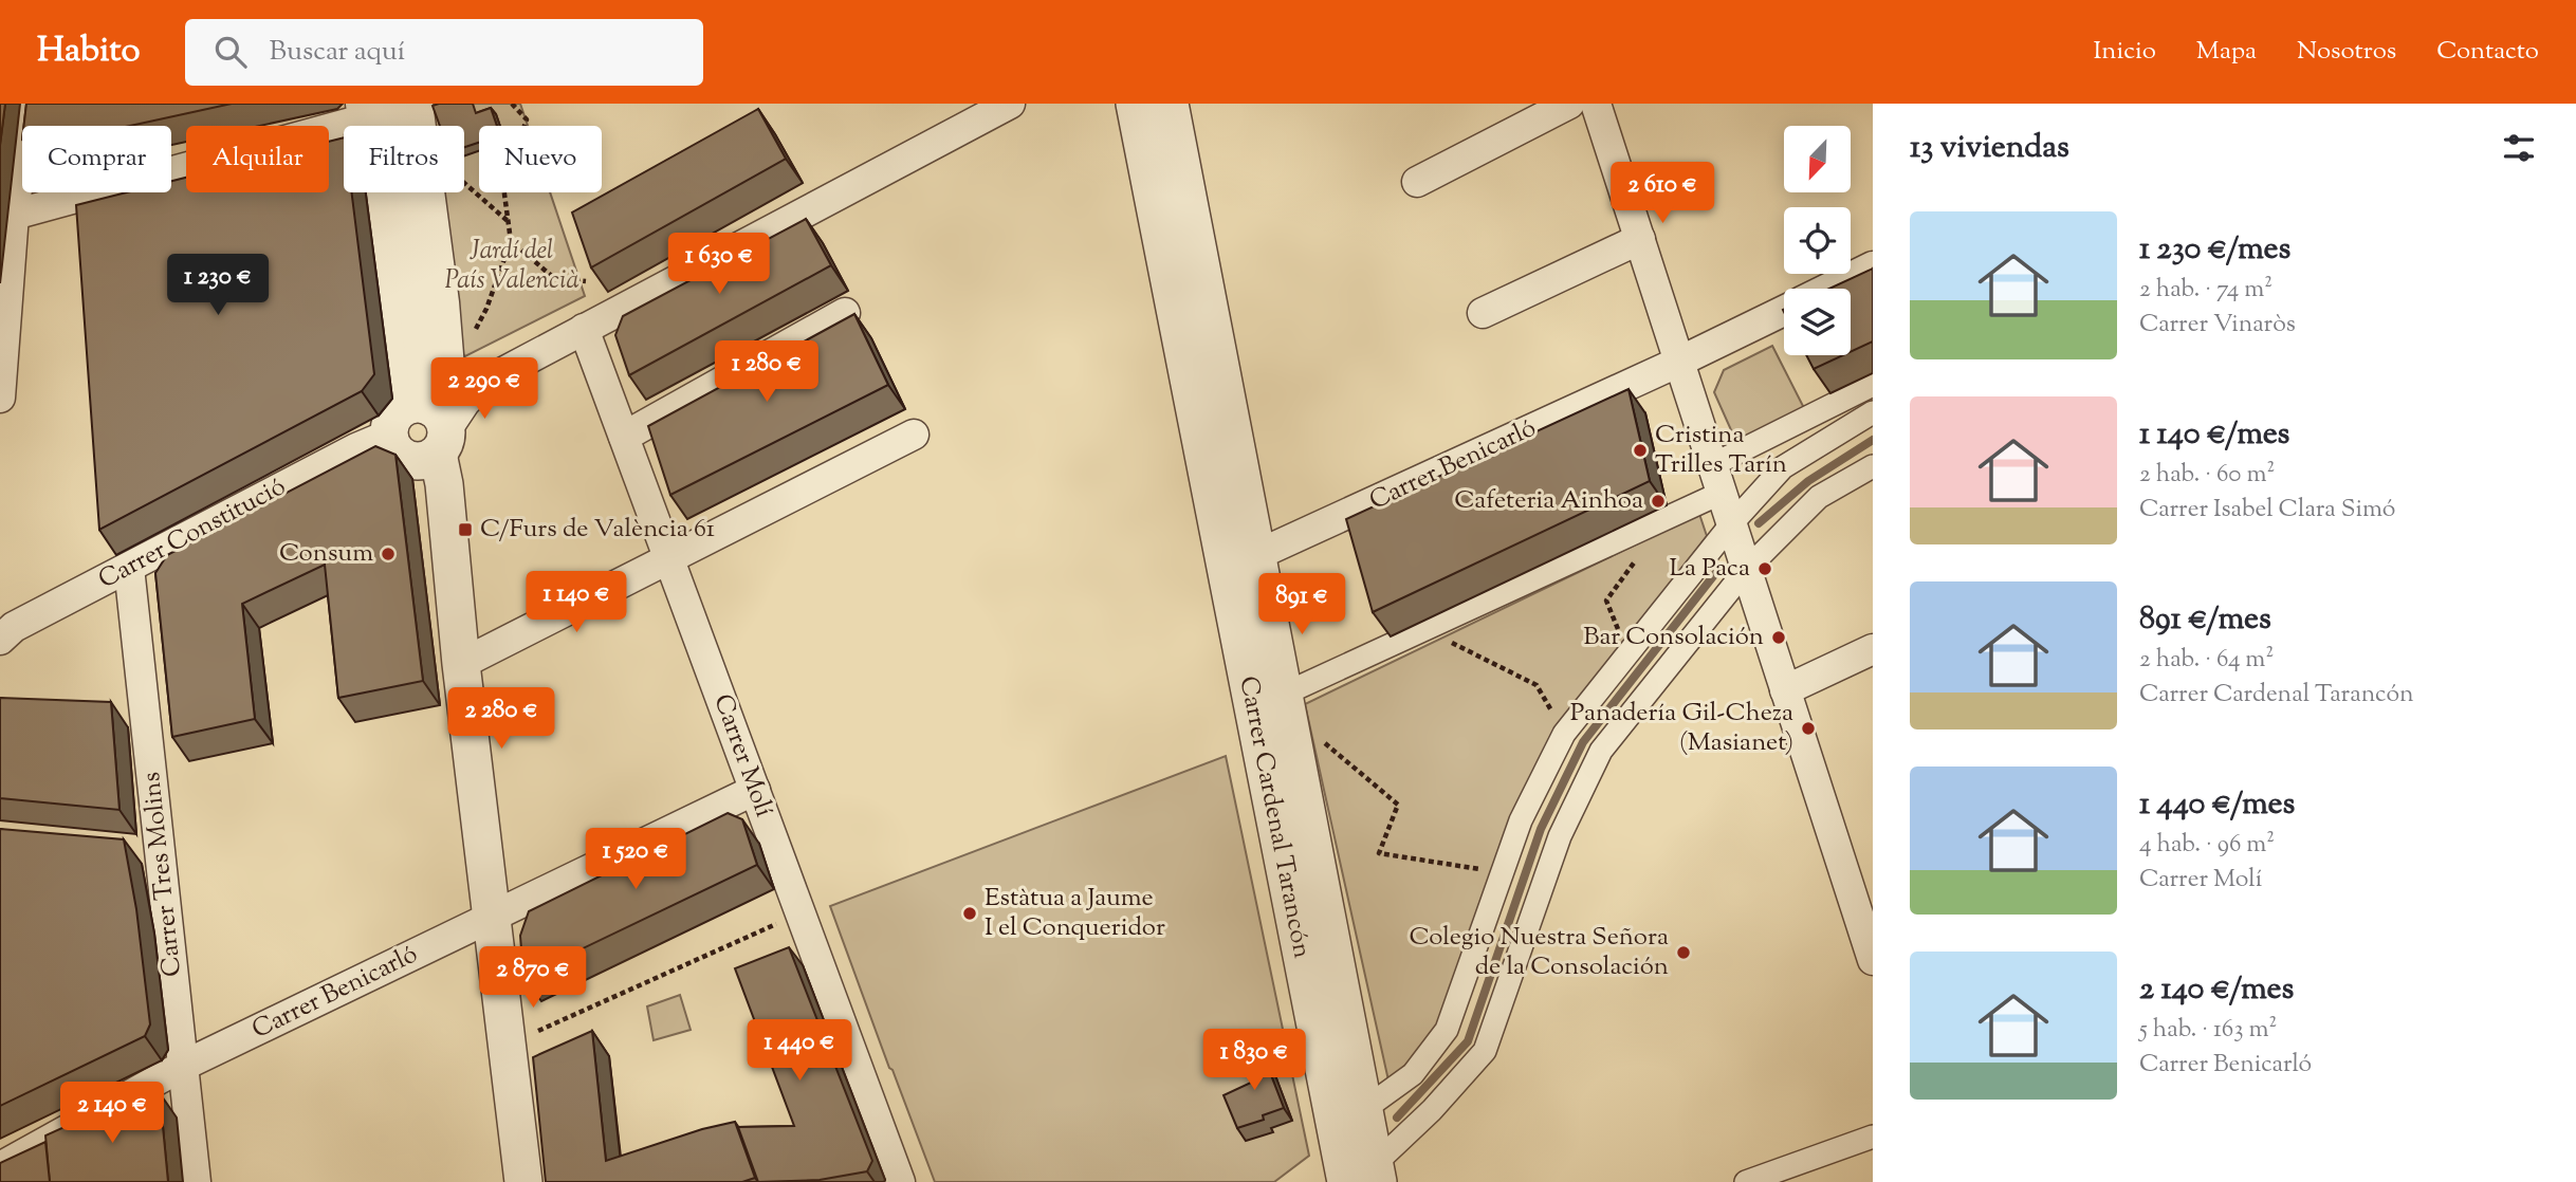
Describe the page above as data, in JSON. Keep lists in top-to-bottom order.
{
  "streets": {
    "street": [
      "Carrer Benicarló",
      "Carrer Constitució",
      "Carrer Molí",
      "Carrer Cardenal Tarancón",
      "Carrer Tres Molins"
    ]
  },
  "crossings": [
    ["Carrer Benicarló", "Carrer Molí"],
    ["Carrer Benicarló", "Carrer Cardenal Tarancón"],
    ["Carrer Benicarló", "Carrer Tres Molins"],
    ["Carrer Constitució", "Carrer Molí"],
    ["Carrer Constitució", "Carrer Tres Molins"]
  ],
  "parks": ["Jardí del País Valencià"],
  "places": {
    "other": [
      "Cristina Trilles Tarín",
      "Cafeteria Ainhoa",
      "Consum",
      "La Paca",
      "Bar Consolación",
      "Panadería Gil-Cheza (Masianet)",
      "Estàtua a Jaume I el Conqueridor",
      "Colegio Nuestra Señora de la Consolación"
    ],
    "transit": ["C/Furs de València 61"]
  },
  "north": "bottom left",
  "page": {
    "header": "Habito",
    "search": "Buscar aquí",
    "nav": [
      "Inicio",
      "Mapa",
      "Nosotros",
      "Contacto"
    ],
    "heading": "13 viviendas",
    "chip": [
      "Comprar",
      "Alquilar",
      "Filtros",
      "Nuevo"
    ],
    "price": [
      "2 610 €",
      "1 630 €",
      "1 230 €",
      "1 280 €",
      "2 290 €",
      "1 140 €",
      "891 €",
      "2 280 €",
      "1 520 €",
      "2 870 €",
      "1 440 €",
      "1 830 €",
      "2 140 €"
    ],
    "list": [
      {
        "name": "1 230 €/mes",
        "note": "2 hab. · 74 m² · Carrer Vinaròs"
      },
      {
        "name": "1 140 €/mes",
        "note": "2 hab. · 60 m² · Carrer Isabel Clara Simó"
      },
      {
        "name": "891 €/mes",
        "note": "2 hab. · 64 m² · Carrer Cardenal Tarancón"
      },
      {
        "name": "1 440 €/mes",
        "note": "4 hab. · 96 m² · Carrer Molí"
      },
      {
        "name": "2 140 €/mes",
        "note": "5 hab. · 163 m² · Carrer Benicarló"
      }
    ]
  }
}
